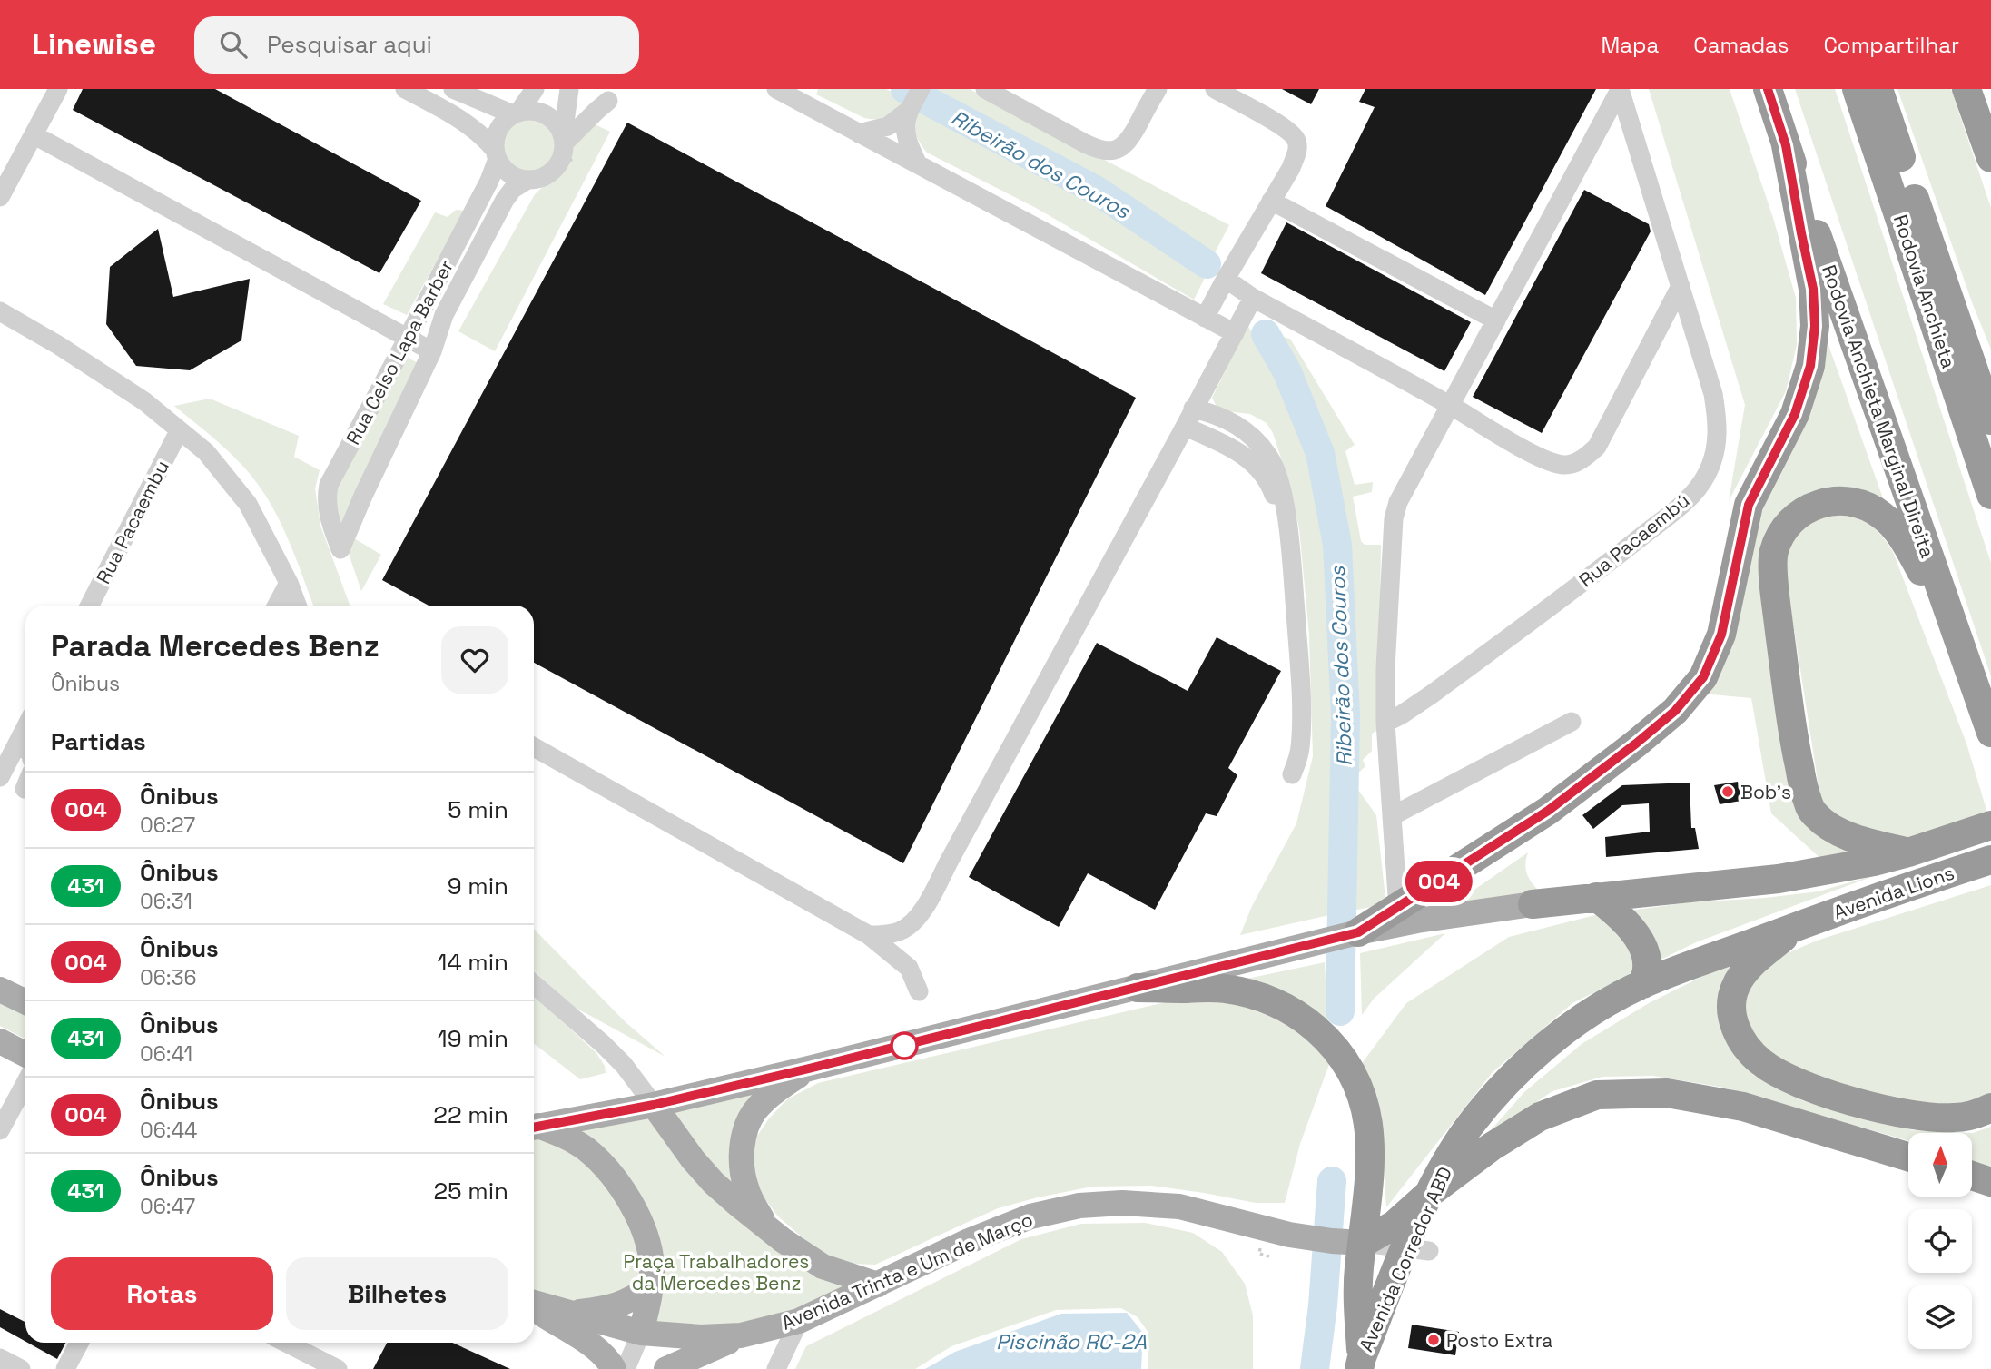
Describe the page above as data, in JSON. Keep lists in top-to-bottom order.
{
  "streets": {
    "highway": [
      "Rodovia Anchieta",
      "Rodovia Anchieta Marginal Direita",
      "Avenida Lions",
      "Avenida Corredor ABD"
    ],
    "main road": ["Avenida Trinta e Um de Março"],
    "street": ["Rua Celso Lapa Barber", "Rua Pacaembu", "Rua Pacaembú"]
  },
  "crossings": [
    ["Avenida Lions", "Avenida Corredor ABD"]
  ],
  "water": ["Ribeirão dos Couros", "Piscinão RC-2A"],
  "parks": ["Praça Trabalhadores da Mercedes Benz"],
  "places": ["Bob's", "Posto Extra"],
  "lines": ["bus line 004"],
  "north": "top",
  "page": {
    "header": "Linewise",
    "search": "Pesquisar aqui",
    "nav": ["Mapa", "Camadas", "Compartilhar"],
    "on_map": "004",
    "heading": [
      ["Parada Mercedes Benz", "Ônibus"],
      "Partidas"
    ],
    "list": [
      {
        "mark": "004",
        "name": "Ônibus",
        "note": "06:27",
        "value": "5 min"
      },
      {
        "mark": "431",
        "name": "Ônibus",
        "note": "06:31",
        "value": "9 min"
      },
      {
        "mark": "004",
        "name": "Ônibus",
        "note": "06:36",
        "value": "14 min"
      },
      {
        "mark": "431",
        "name": "Ônibus",
        "note": "06:41",
        "value": "19 min"
      },
      {
        "mark": "004",
        "name": "Ônibus",
        "note": "06:44",
        "value": "22 min"
      },
      {
        "mark": "431",
        "name": "Ônibus",
        "note": "06:47",
        "value": "25 min"
      }
    ],
    "buttons": ["Rotas", "Bilhetes"]
  }
}
